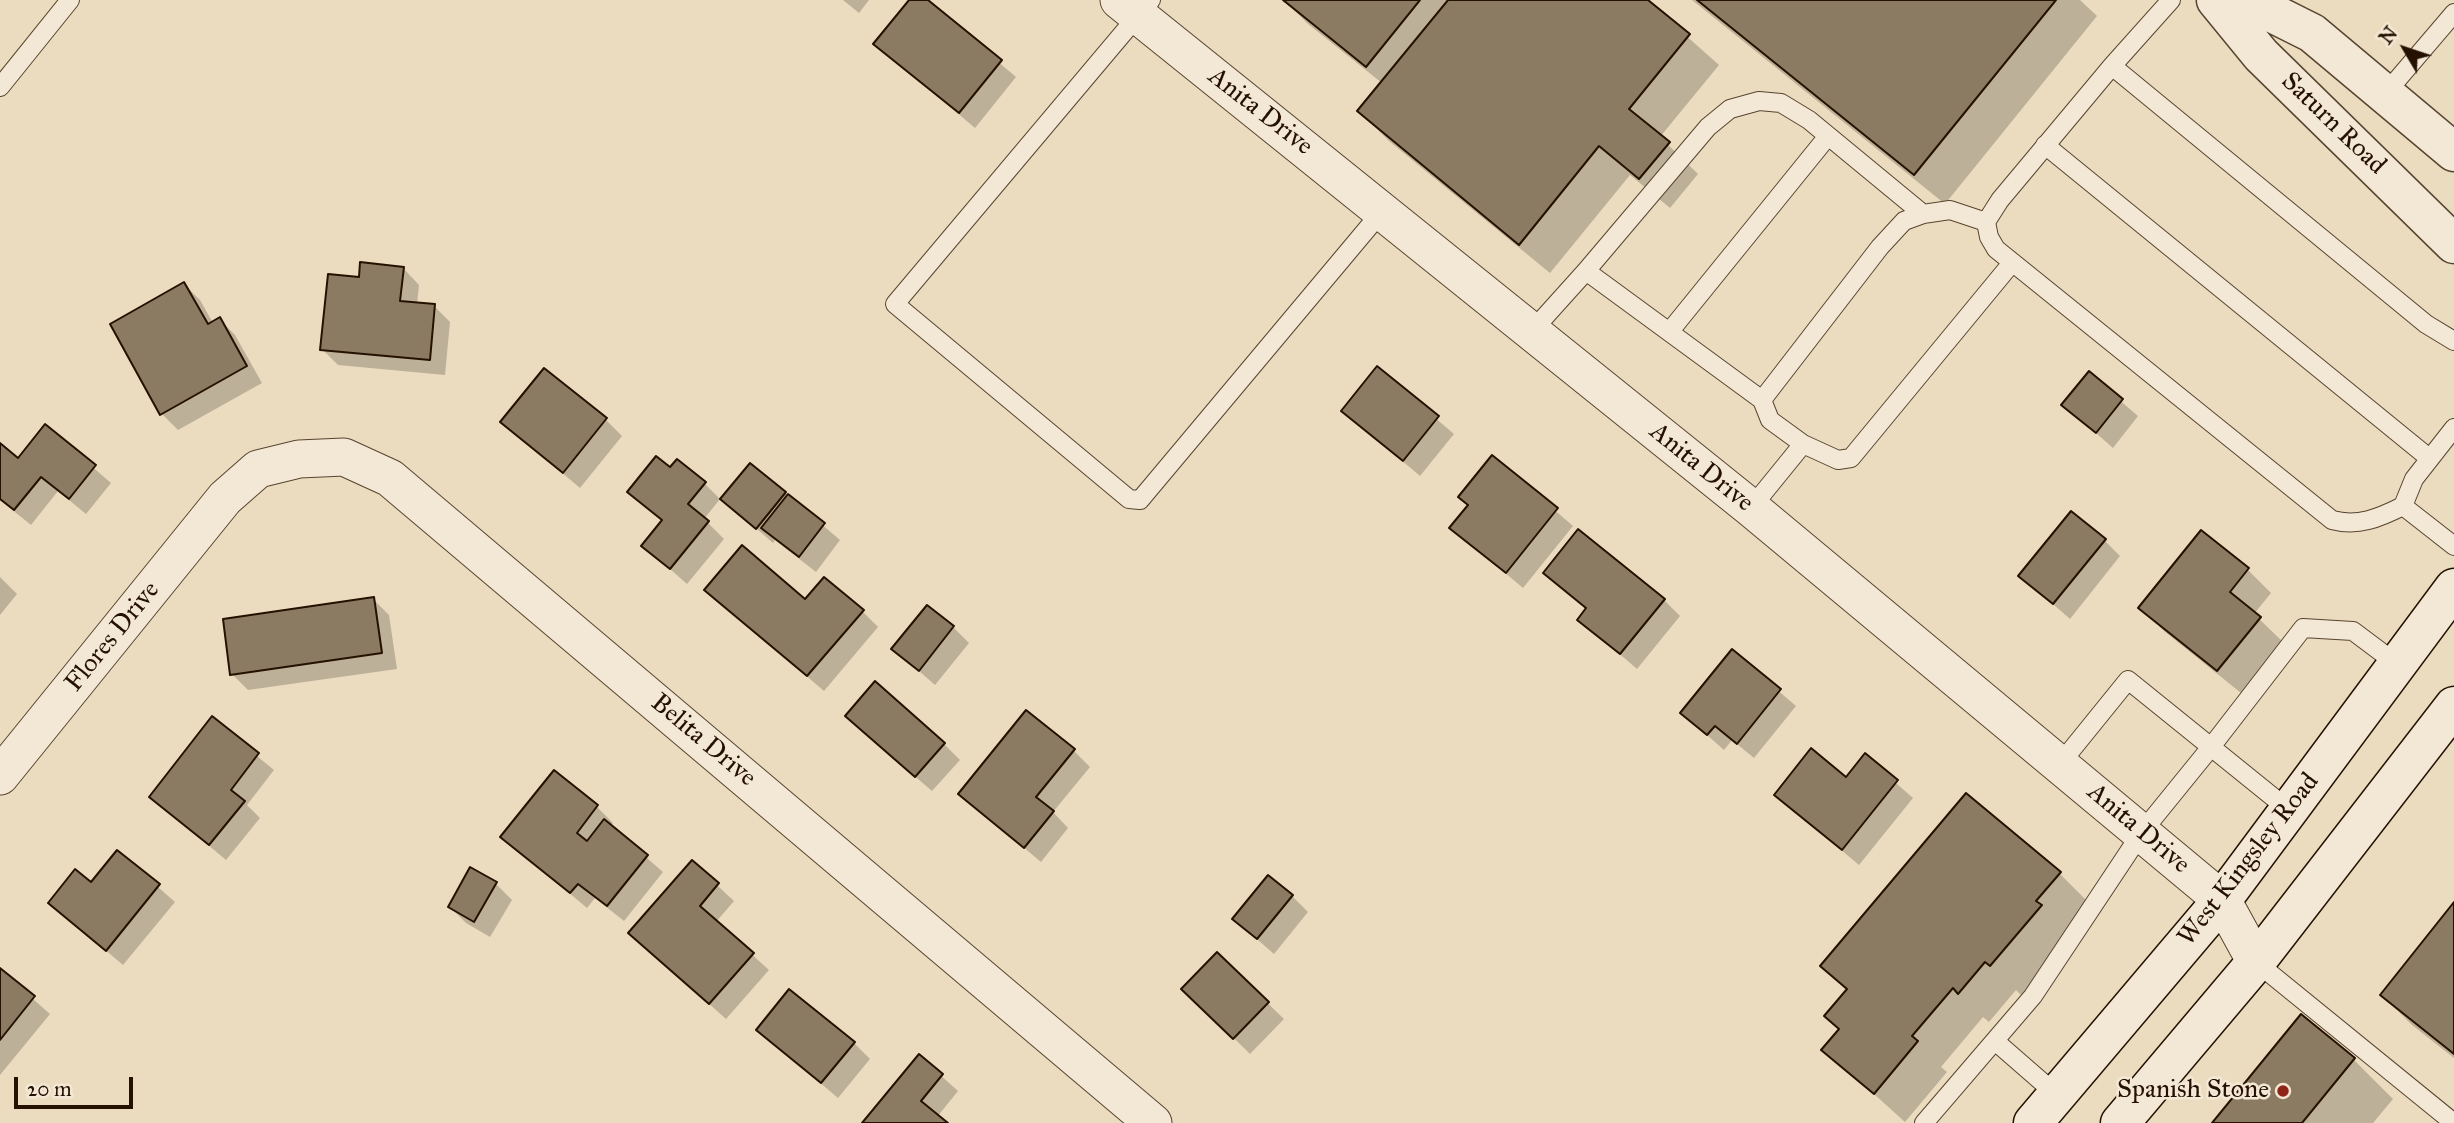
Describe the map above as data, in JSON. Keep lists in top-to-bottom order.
{
  "streets": {
    "main road": ["Saturn Road", "West Kingsley Road"],
    "street": ["Anita Drive", "Flores Drive", "Belita Drive"]
  },
  "crossings": [
    ["Anita Drive", "West Kingsley Road"],
    ["Flores Drive", "Belita Drive"]
  ],
  "places": ["Spanish Stone"],
  "scale_bar": "20 m",
  "north": "top left"
}
